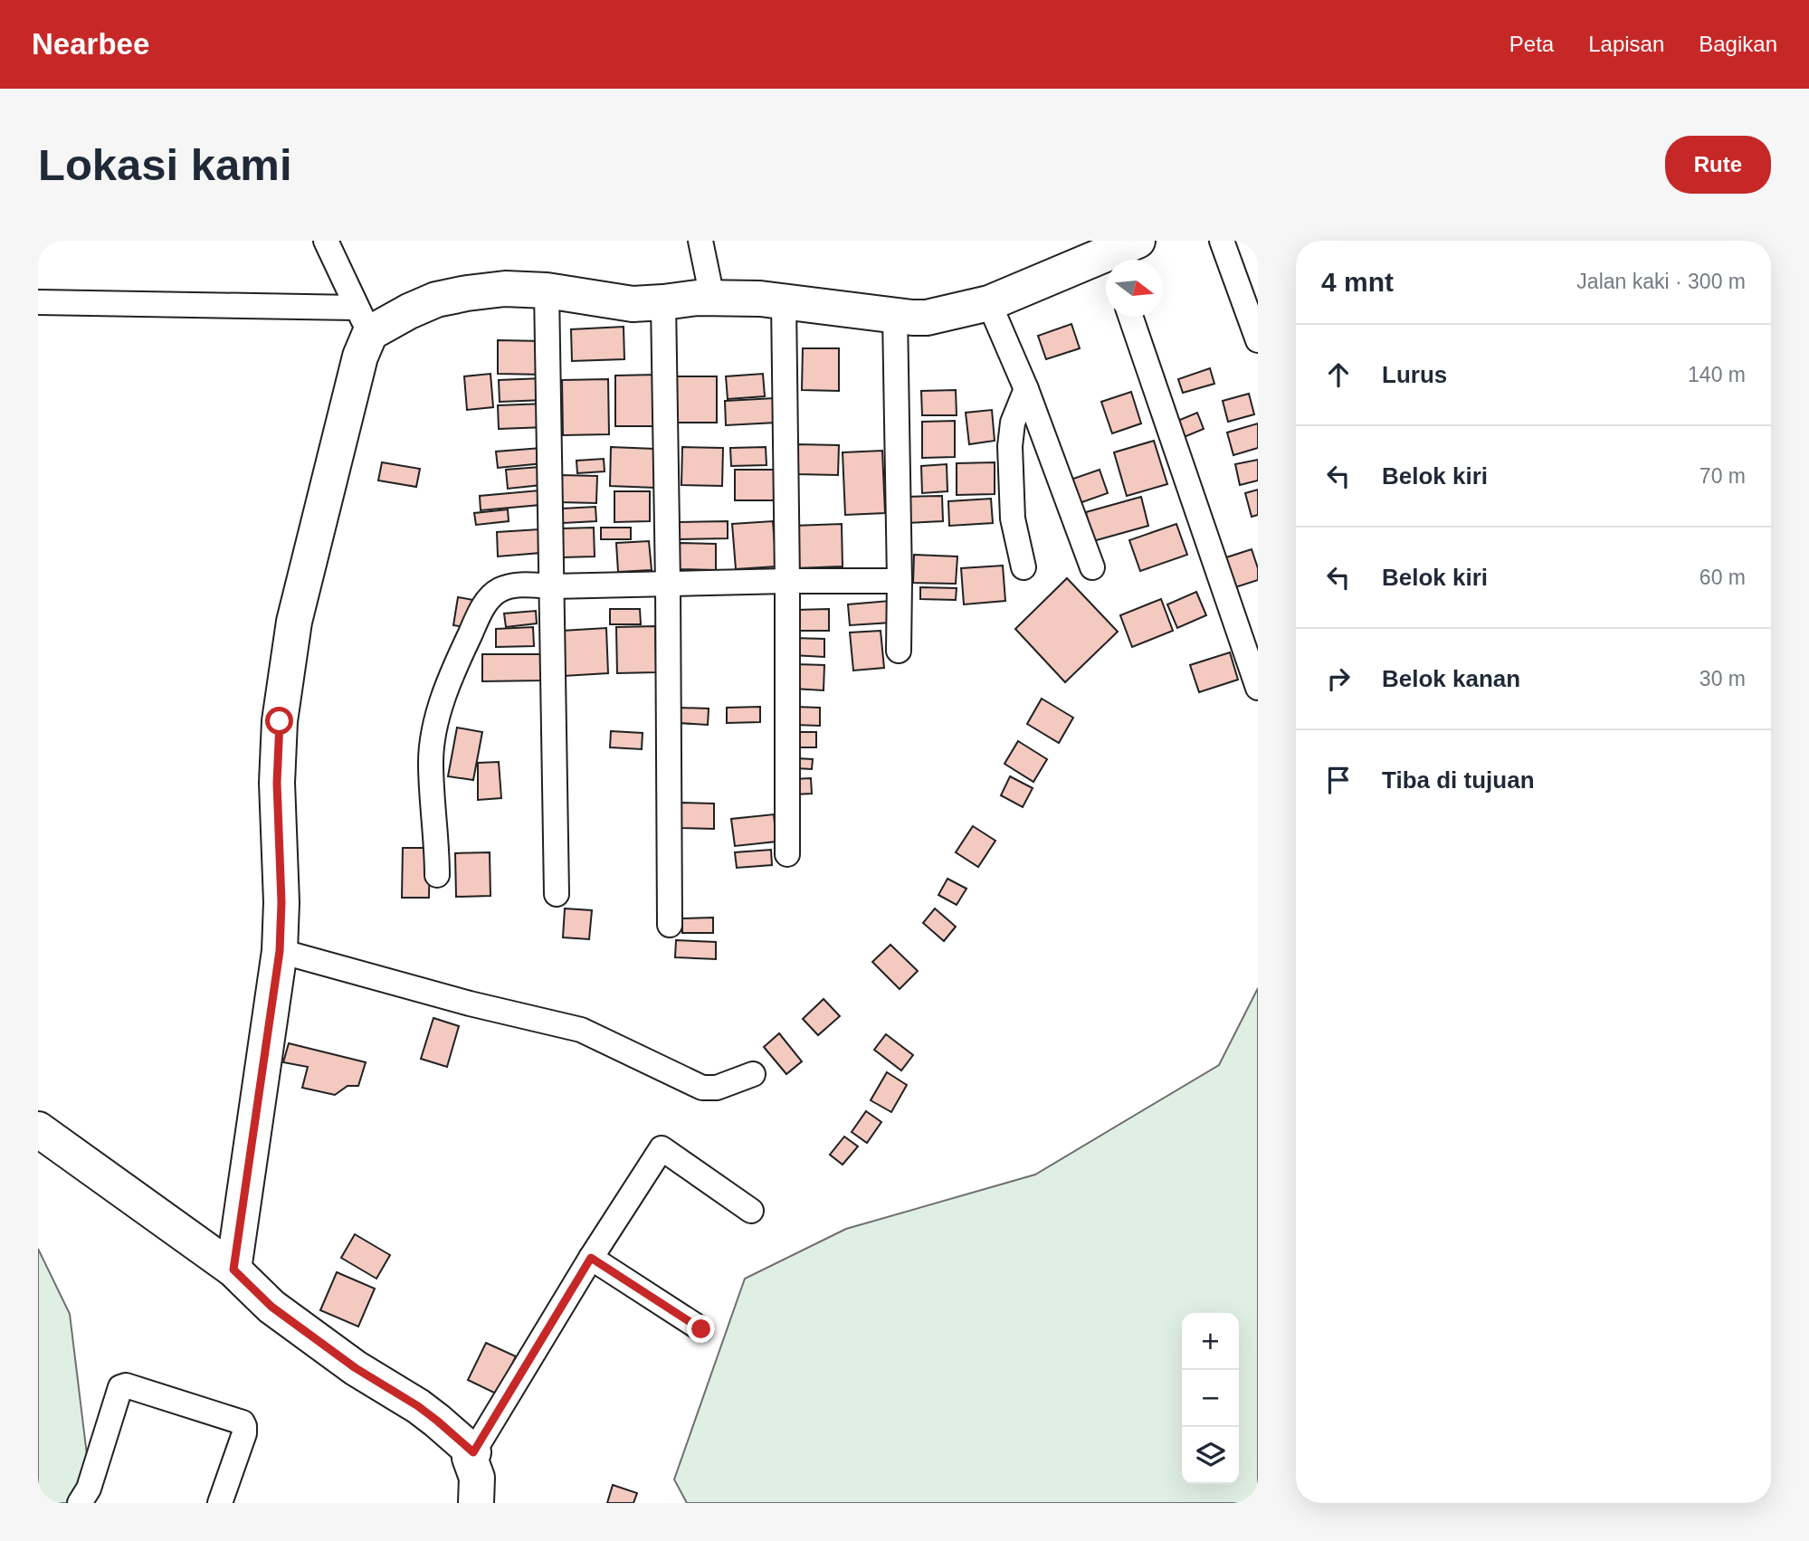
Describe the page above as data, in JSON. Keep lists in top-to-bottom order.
{
  "north": "right",
  "page": {
    "header": "Nearbee",
    "nav": ["Peta", "Lapisan", "Bagikan"],
    "buttons": "Rute",
    "title": "Lokasi kami",
    "heading": ["4 mnt", "Jalan kaki · 300 m"],
    "list": [
      ["Lurus", "140 m"],
      ["Belok kiri", "70 m"],
      ["Belok kiri", "60 m"],
      ["Belok kanan", "30 m"],
      "Tiba di tujuan"
    ],
    "map_buttons": ["+", "−"]
  }
}
